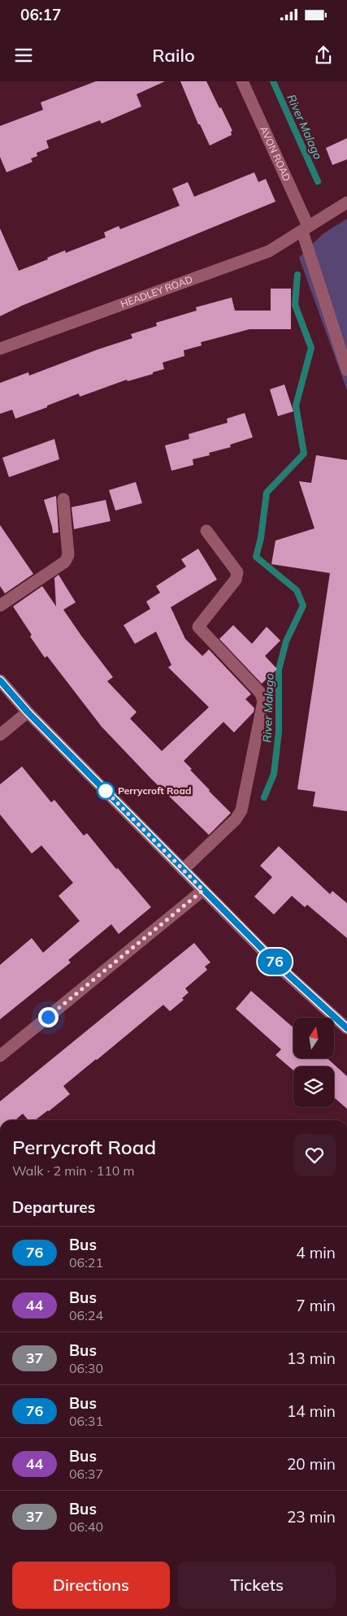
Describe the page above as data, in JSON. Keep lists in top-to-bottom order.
{
  "streets": {
    "street": ["AVON ROAD", "HEADLEY ROAD"]
  },
  "crossings": [
    ["AVON ROAD", "HEADLEY ROAD"]
  ],
  "water": ["River Malago"],
  "places": ["Perrycroft Road"],
  "lines": ["bus line 76"],
  "north": "top",
  "page": {
    "status": "06:17",
    "header": "Railo",
    "on_map": "76",
    "heading": [
      ["Perrycroft Road", "Walk · 2 min · 110 m"],
      "Departures"
    ],
    "list": [
      {
        "mark": "76",
        "name": "Bus",
        "note": "06:21",
        "value": "4 min"
      },
      {
        "mark": "44",
        "name": "Bus",
        "note": "06:24",
        "value": "7 min"
      },
      {
        "mark": "37",
        "name": "Bus",
        "note": "06:30",
        "value": "13 min"
      },
      {
        "mark": "76",
        "name": "Bus",
        "note": "06:31",
        "value": "14 min"
      },
      {
        "mark": "44",
        "name": "Bus",
        "note": "06:37",
        "value": "20 min"
      },
      {
        "mark": "37",
        "name": "Bus",
        "note": "06:40",
        "value": "23 min"
      }
    ],
    "buttons": ["Directions", "Tickets"]
  }
}
